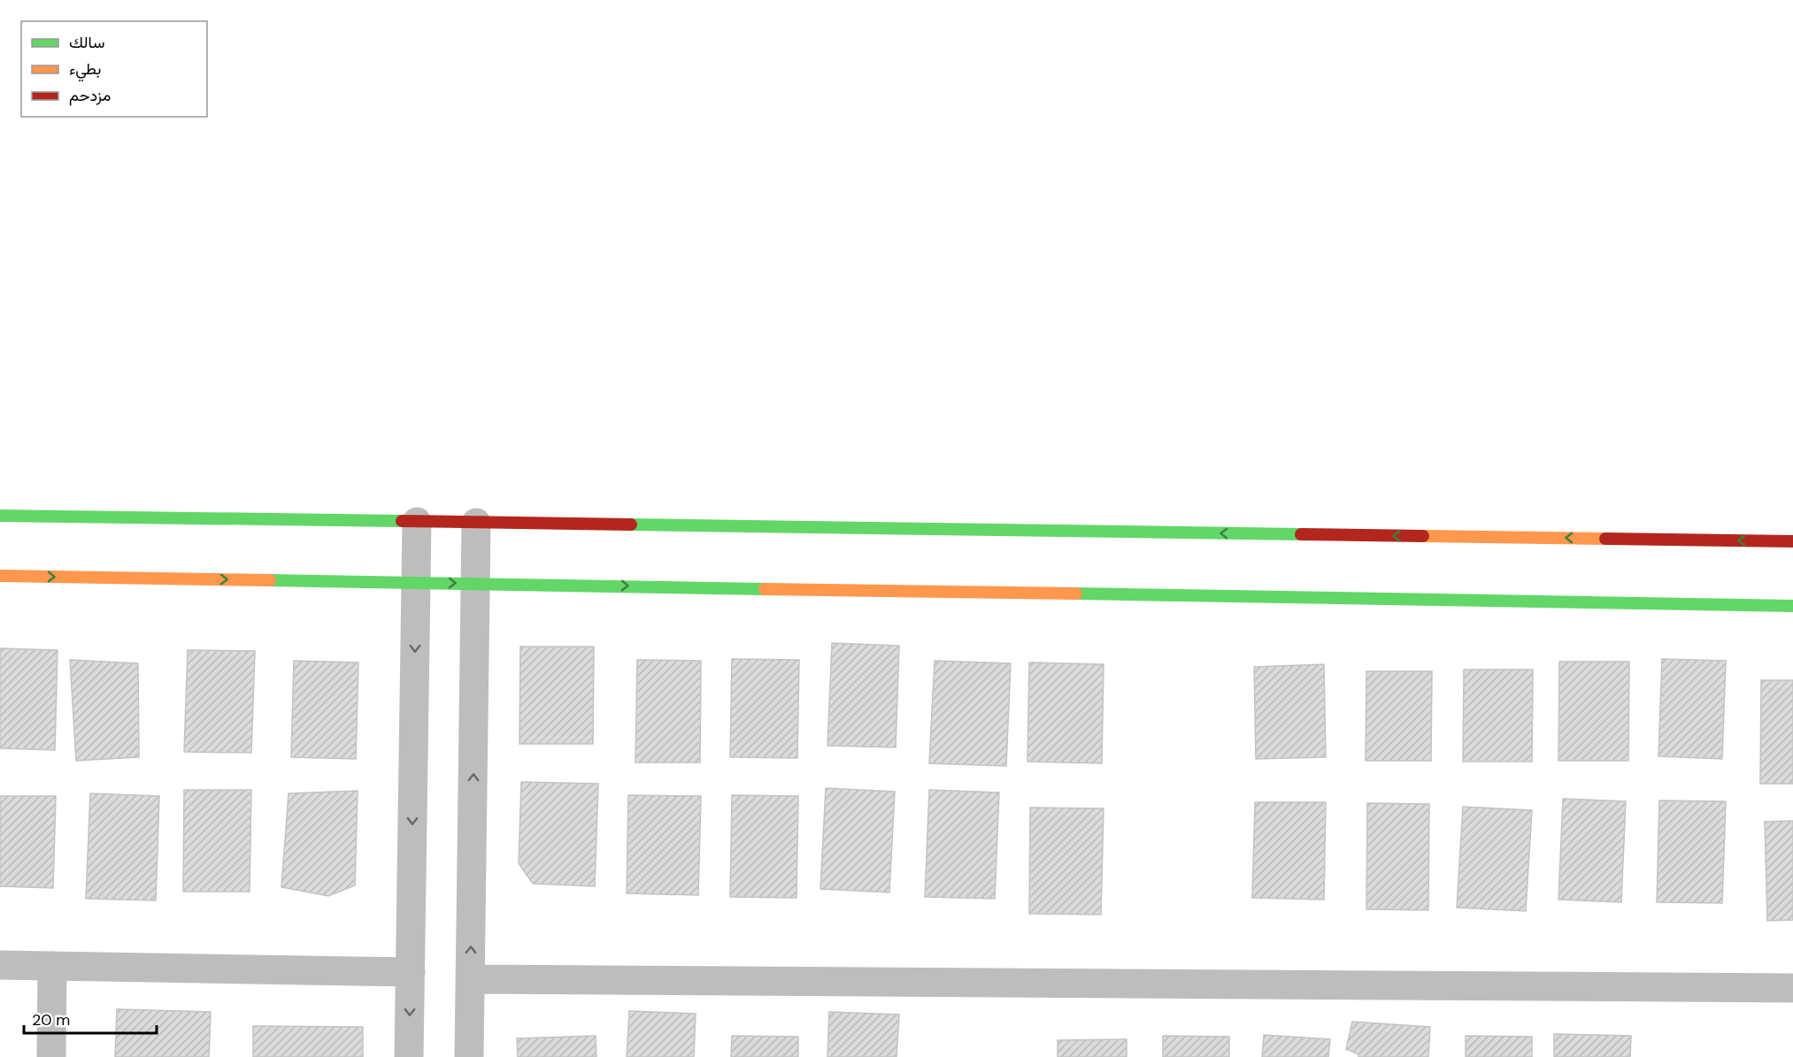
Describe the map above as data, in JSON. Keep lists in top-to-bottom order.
{
  "legend": ["سالك", "بطيء", "مزدحم"],
  "scale_bar": "20 m"
}
